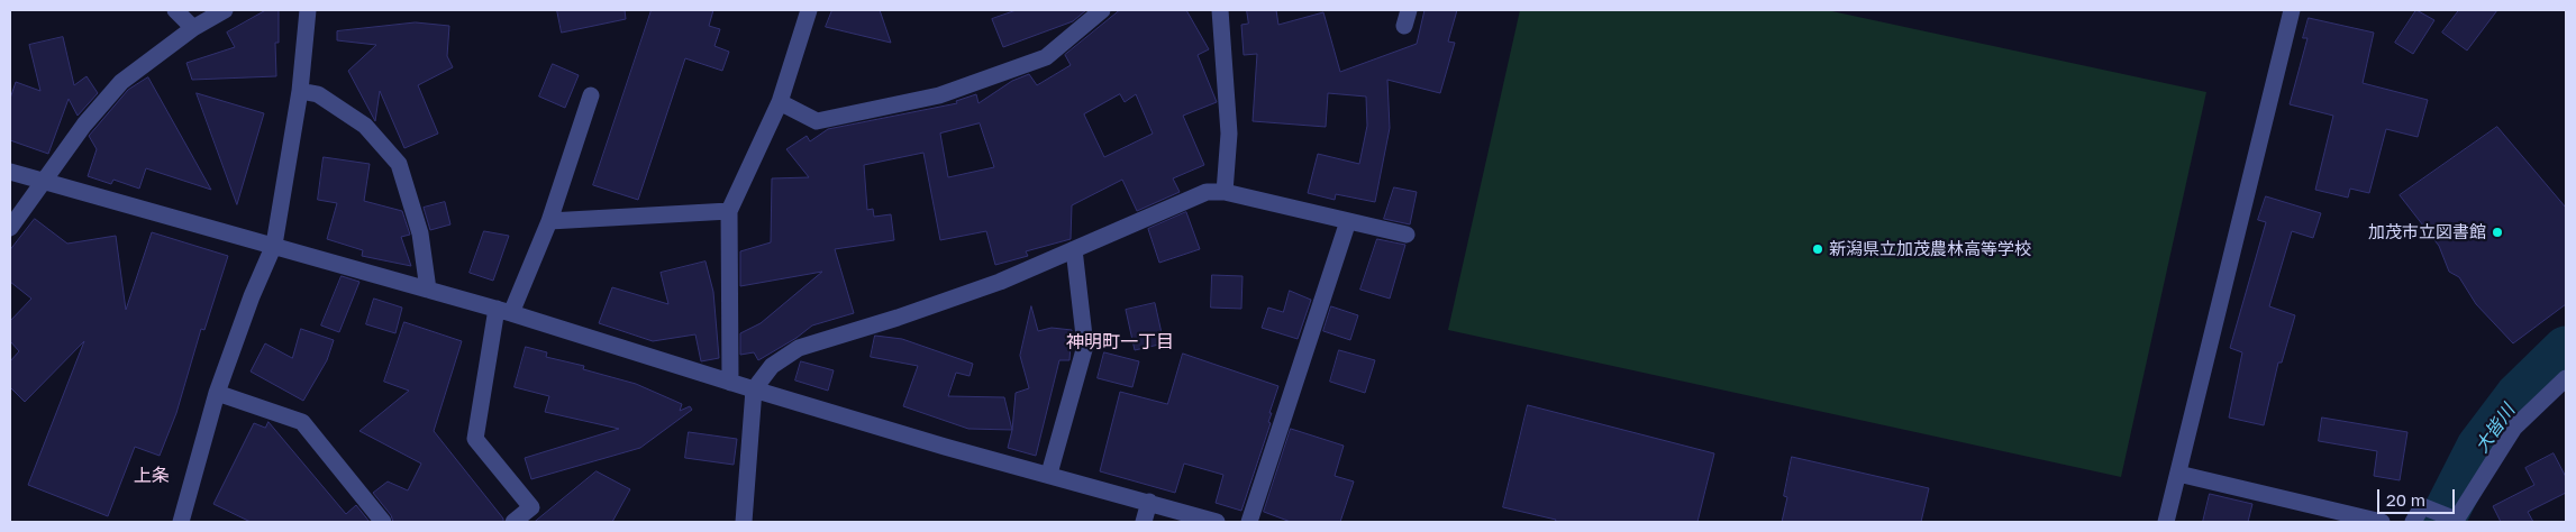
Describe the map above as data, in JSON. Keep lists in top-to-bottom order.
{
  "districts": ["神明町一丁目", "上条"],
  "water": ["大皆川"],
  "places": ["加茂市立図書館", "新潟県立加茂農林高等学校"],
  "scale_bar": "20 m"
}
